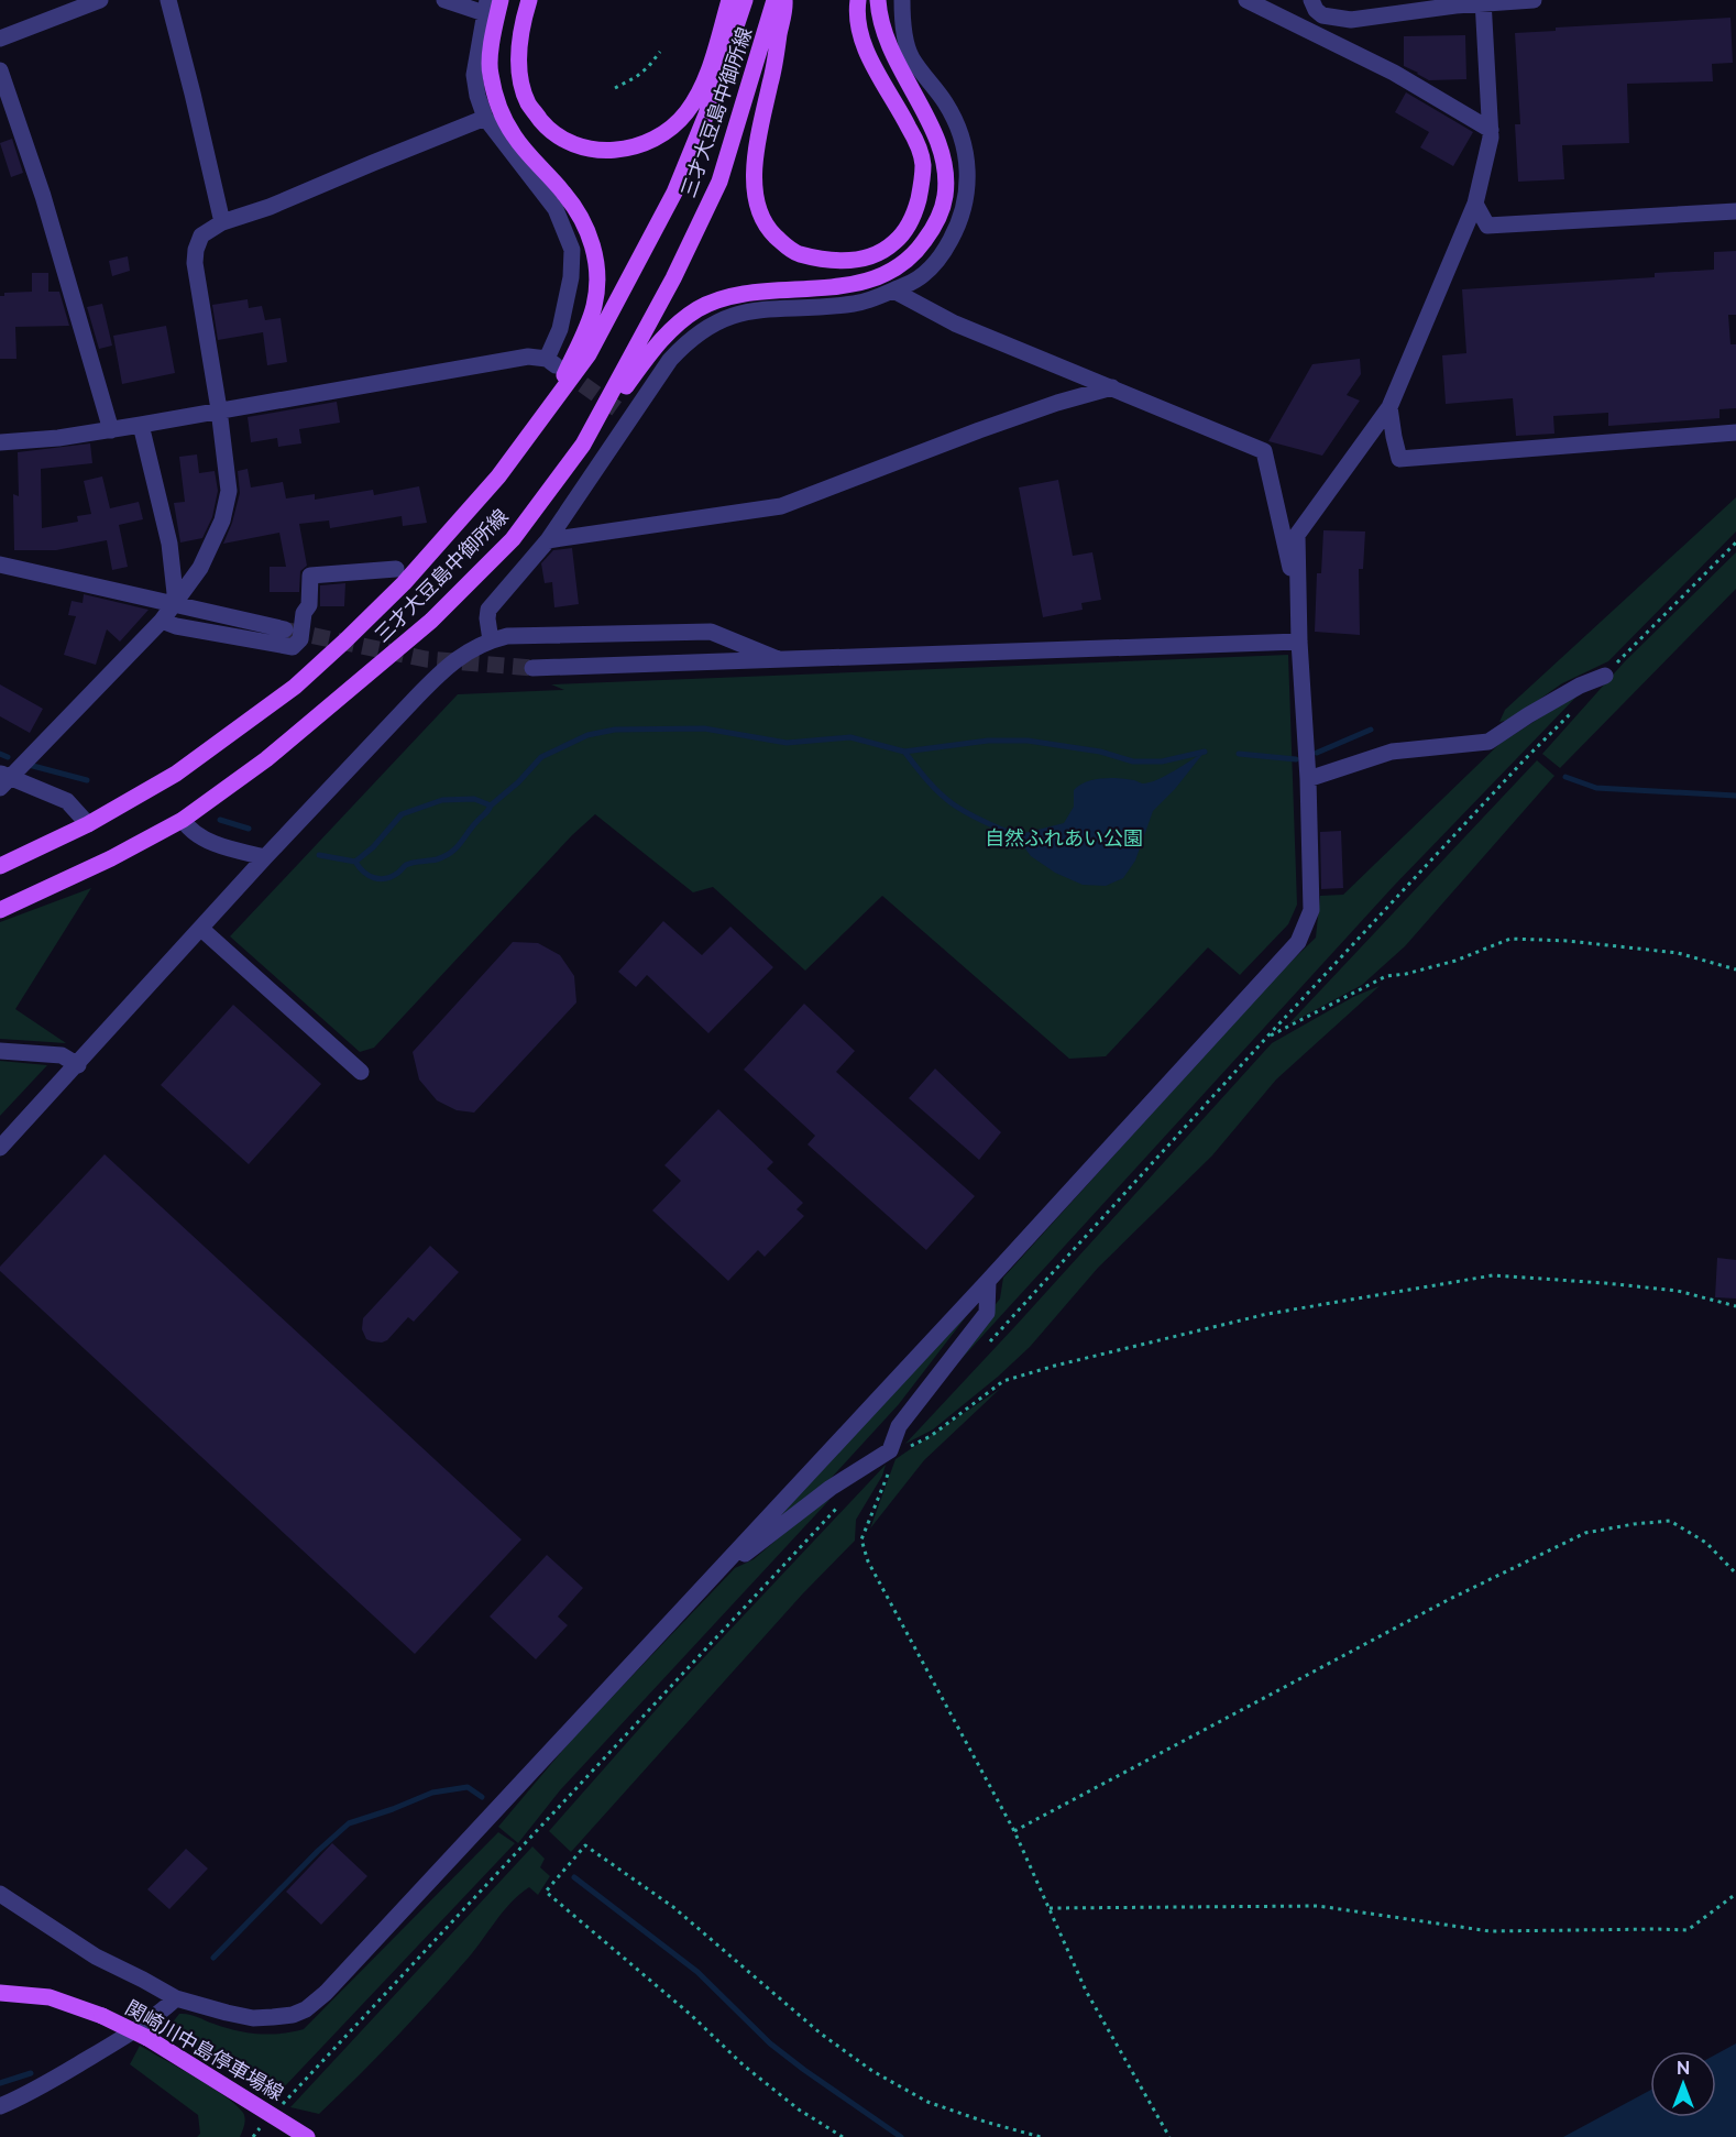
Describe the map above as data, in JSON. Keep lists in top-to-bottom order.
{
  "streets": {
    "main road": ["三才大豆島中御所線", "関崎川中島停車場線"]
  },
  "parks": ["自然ふれあい公園"],
  "north": "top"
}
